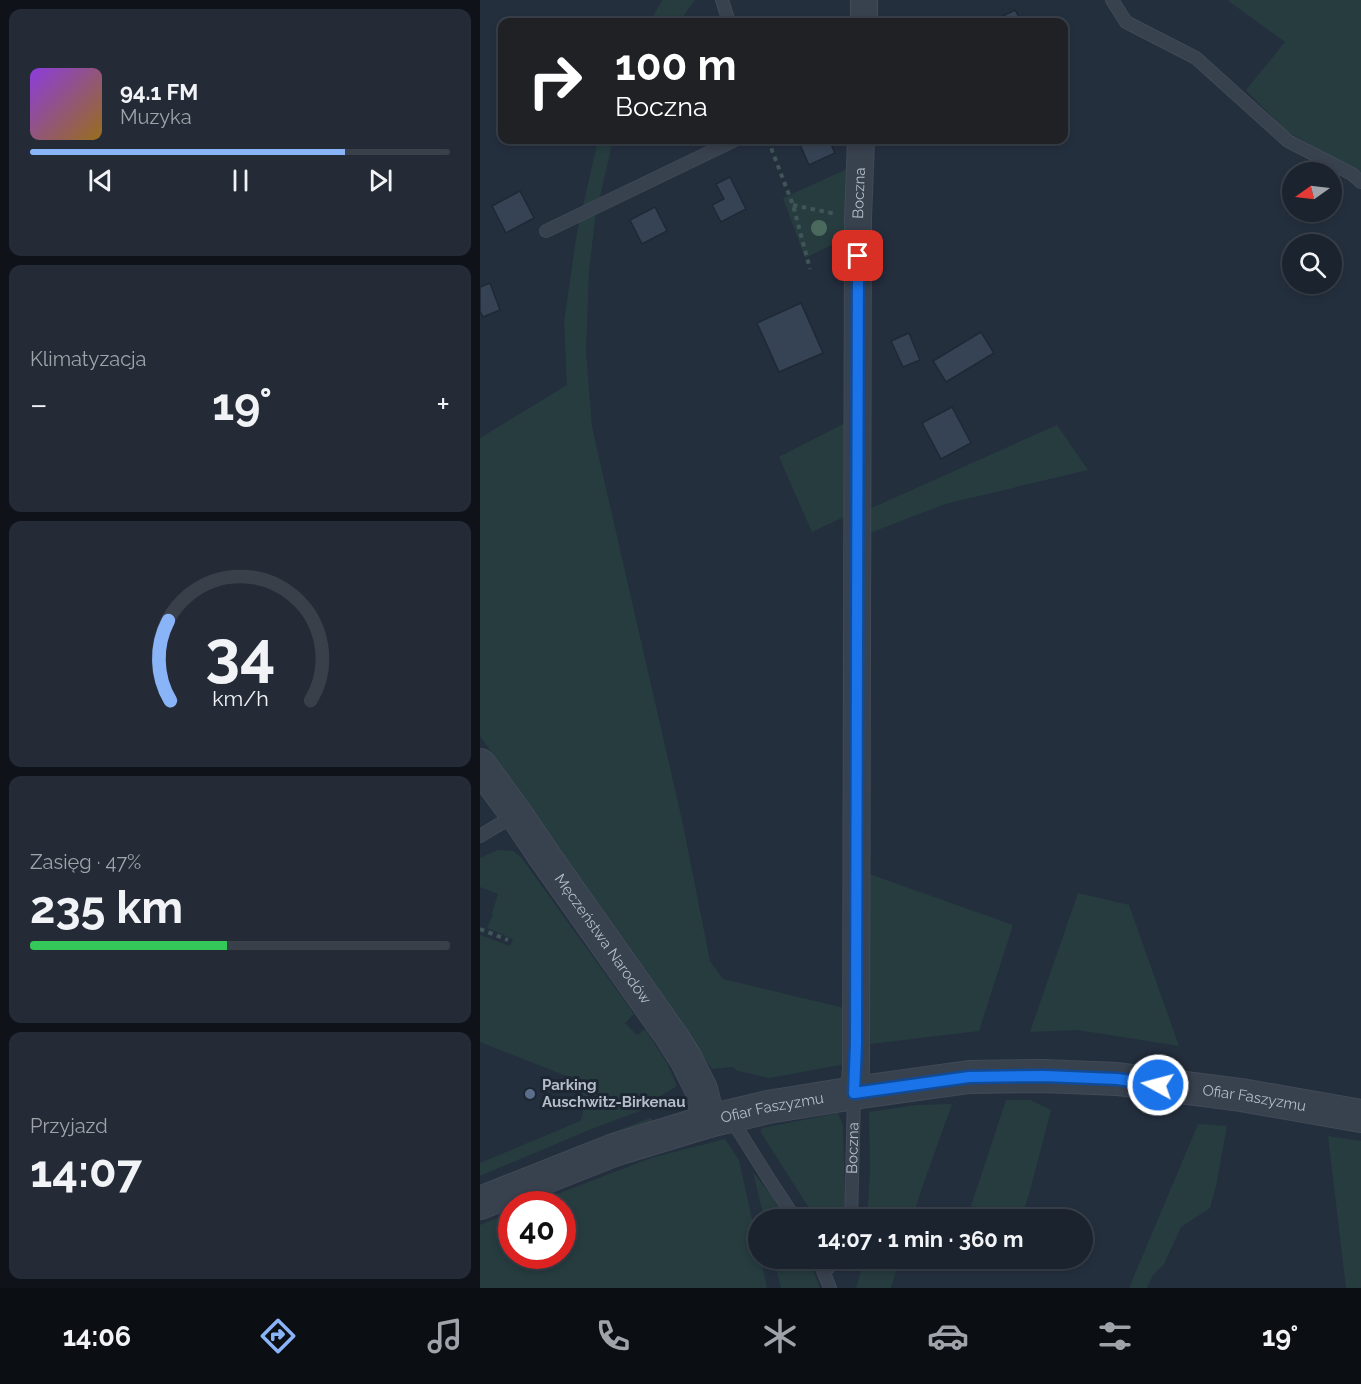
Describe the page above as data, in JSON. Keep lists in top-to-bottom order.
{
  "streets": {
    "street": ["Boczna", "Męczeństwa Narodów", "Ofiar Faszyzmu"]
  },
  "crossings": [
    ["Boczna", "Ofiar Faszyzmu"],
    ["Męczeństwa Narodów", "Ofiar Faszyzmu"]
  ],
  "places": ["Parking Auschwitz-Birkenau"],
  "north": "left",
  "page": {
    "turn": ["100 m", "Boczna"],
    "song": ["94.1 FM", "Muzyka"],
    "tile": [
      "Klimatyzacja",
      ["Zasięg · 47%", "235 km"],
      ["Przyjazd", "14:07"]
    ],
    "heat": ["−", "19°", "+"],
    "limit": "40",
    "trip": "14:07 · 1 min · 360 m",
    "tabs": ["14:06", "19°"],
    "gauge": ["34", "km/h"]
  }
}
